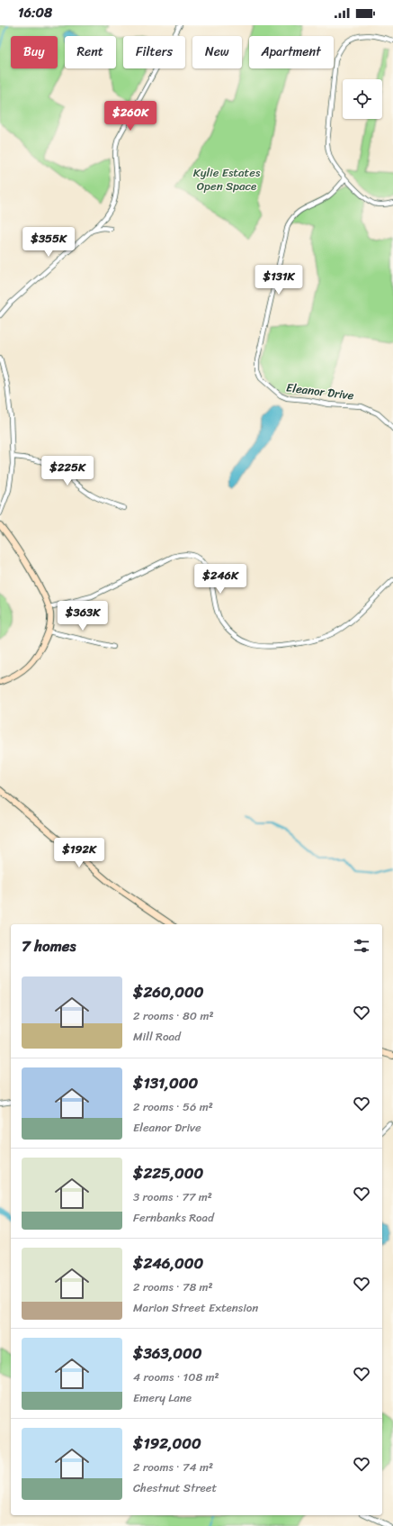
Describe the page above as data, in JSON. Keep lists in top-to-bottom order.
{
  "streets": {
    "street": ["Eleanor Drive"]
  },
  "parks": ["Kylie Estates Open Space"],
  "page": {
    "status": "16:08",
    "chip": [
      "Buy",
      "Rent",
      "Filters",
      "New",
      "Apartment"
    ],
    "price": [
      "$260K",
      "$355K",
      "$131K",
      "$225K",
      "$246K",
      "$363K",
      "$192K"
    ],
    "heading": "7 homes",
    "list": [
      {
        "name": "$260,000",
        "note": "2 rooms · 80 m² · Mill Road"
      },
      {
        "name": "$131,000",
        "note": "2 rooms · 56 m² · Eleanor Drive"
      },
      {
        "name": "$225,000",
        "note": "3 rooms · 77 m² · Fernbanks Road"
      },
      {
        "name": "$246,000",
        "note": "2 rooms · 78 m² · Marion Street Extension"
      },
      {
        "name": "$363,000",
        "note": "4 rooms · 108 m² · Emery Lane"
      },
      {
        "name": "$192,000",
        "note": "2 rooms · 74 m² · Chestnut Street"
      }
    ]
  }
}
